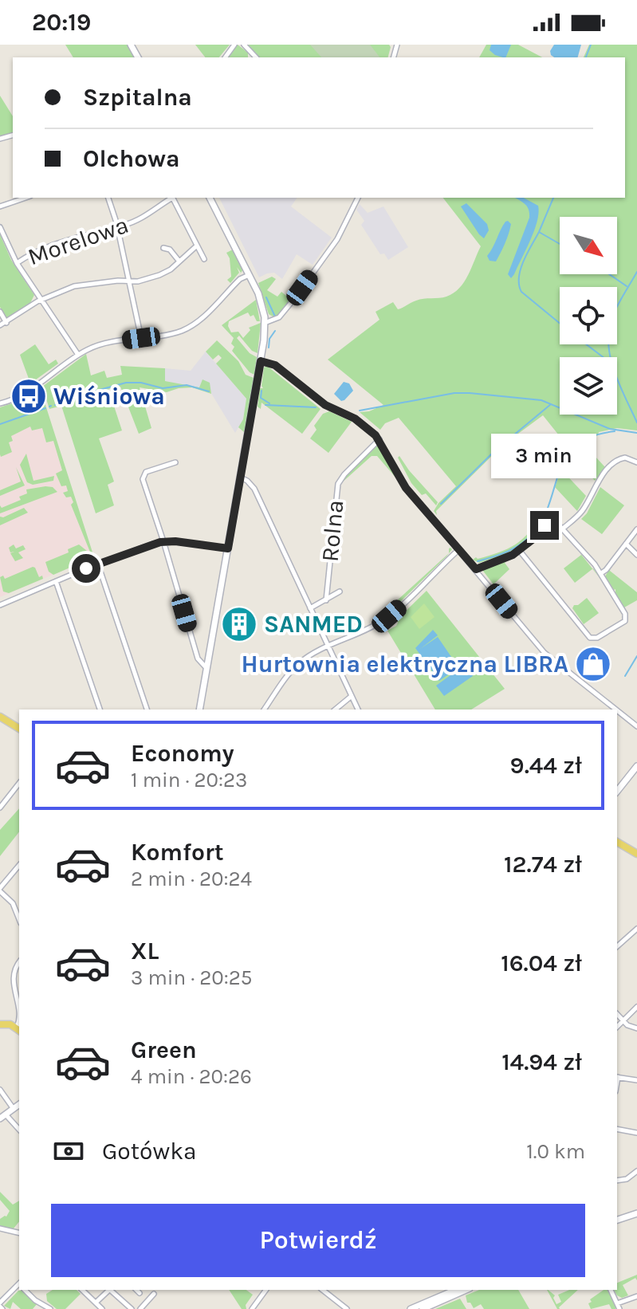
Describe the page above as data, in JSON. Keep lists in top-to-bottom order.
{
  "streets": {
    "street": ["Morelowa", "Rolna"]
  },
  "places": {
    "bus stop": ["Wiśniowa"],
    "building": ["SANMED"],
    "shop": ["Hurtownia elektryczna LIBRA"]
  },
  "north": "bottom right",
  "page": {
    "status": "20:19",
    "banner": ["Szpitalna", "Olchowa"],
    "bubble": "3 min",
    "list": [
      {
        "name": "Economy",
        "note": "1 min · 20:23",
        "value": "9.44 zł"
      },
      {
        "name": "Komfort",
        "note": "2 min · 20:24",
        "value": "12.74 zł"
      },
      {
        "name": "XL",
        "note": "3 min · 20:25",
        "value": "16.04 zł"
      },
      {
        "name": "Green",
        "note": "4 min · 20:26",
        "value": "14.94 zł"
      }
    ],
    "pay": ["Gotówka", "1.0 km"],
    "buttons": "Potwierdź"
  }
}
